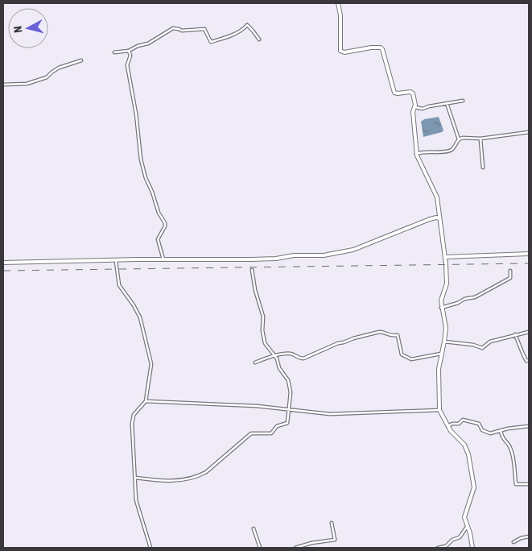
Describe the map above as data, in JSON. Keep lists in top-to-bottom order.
{
  "north": "left"
}
